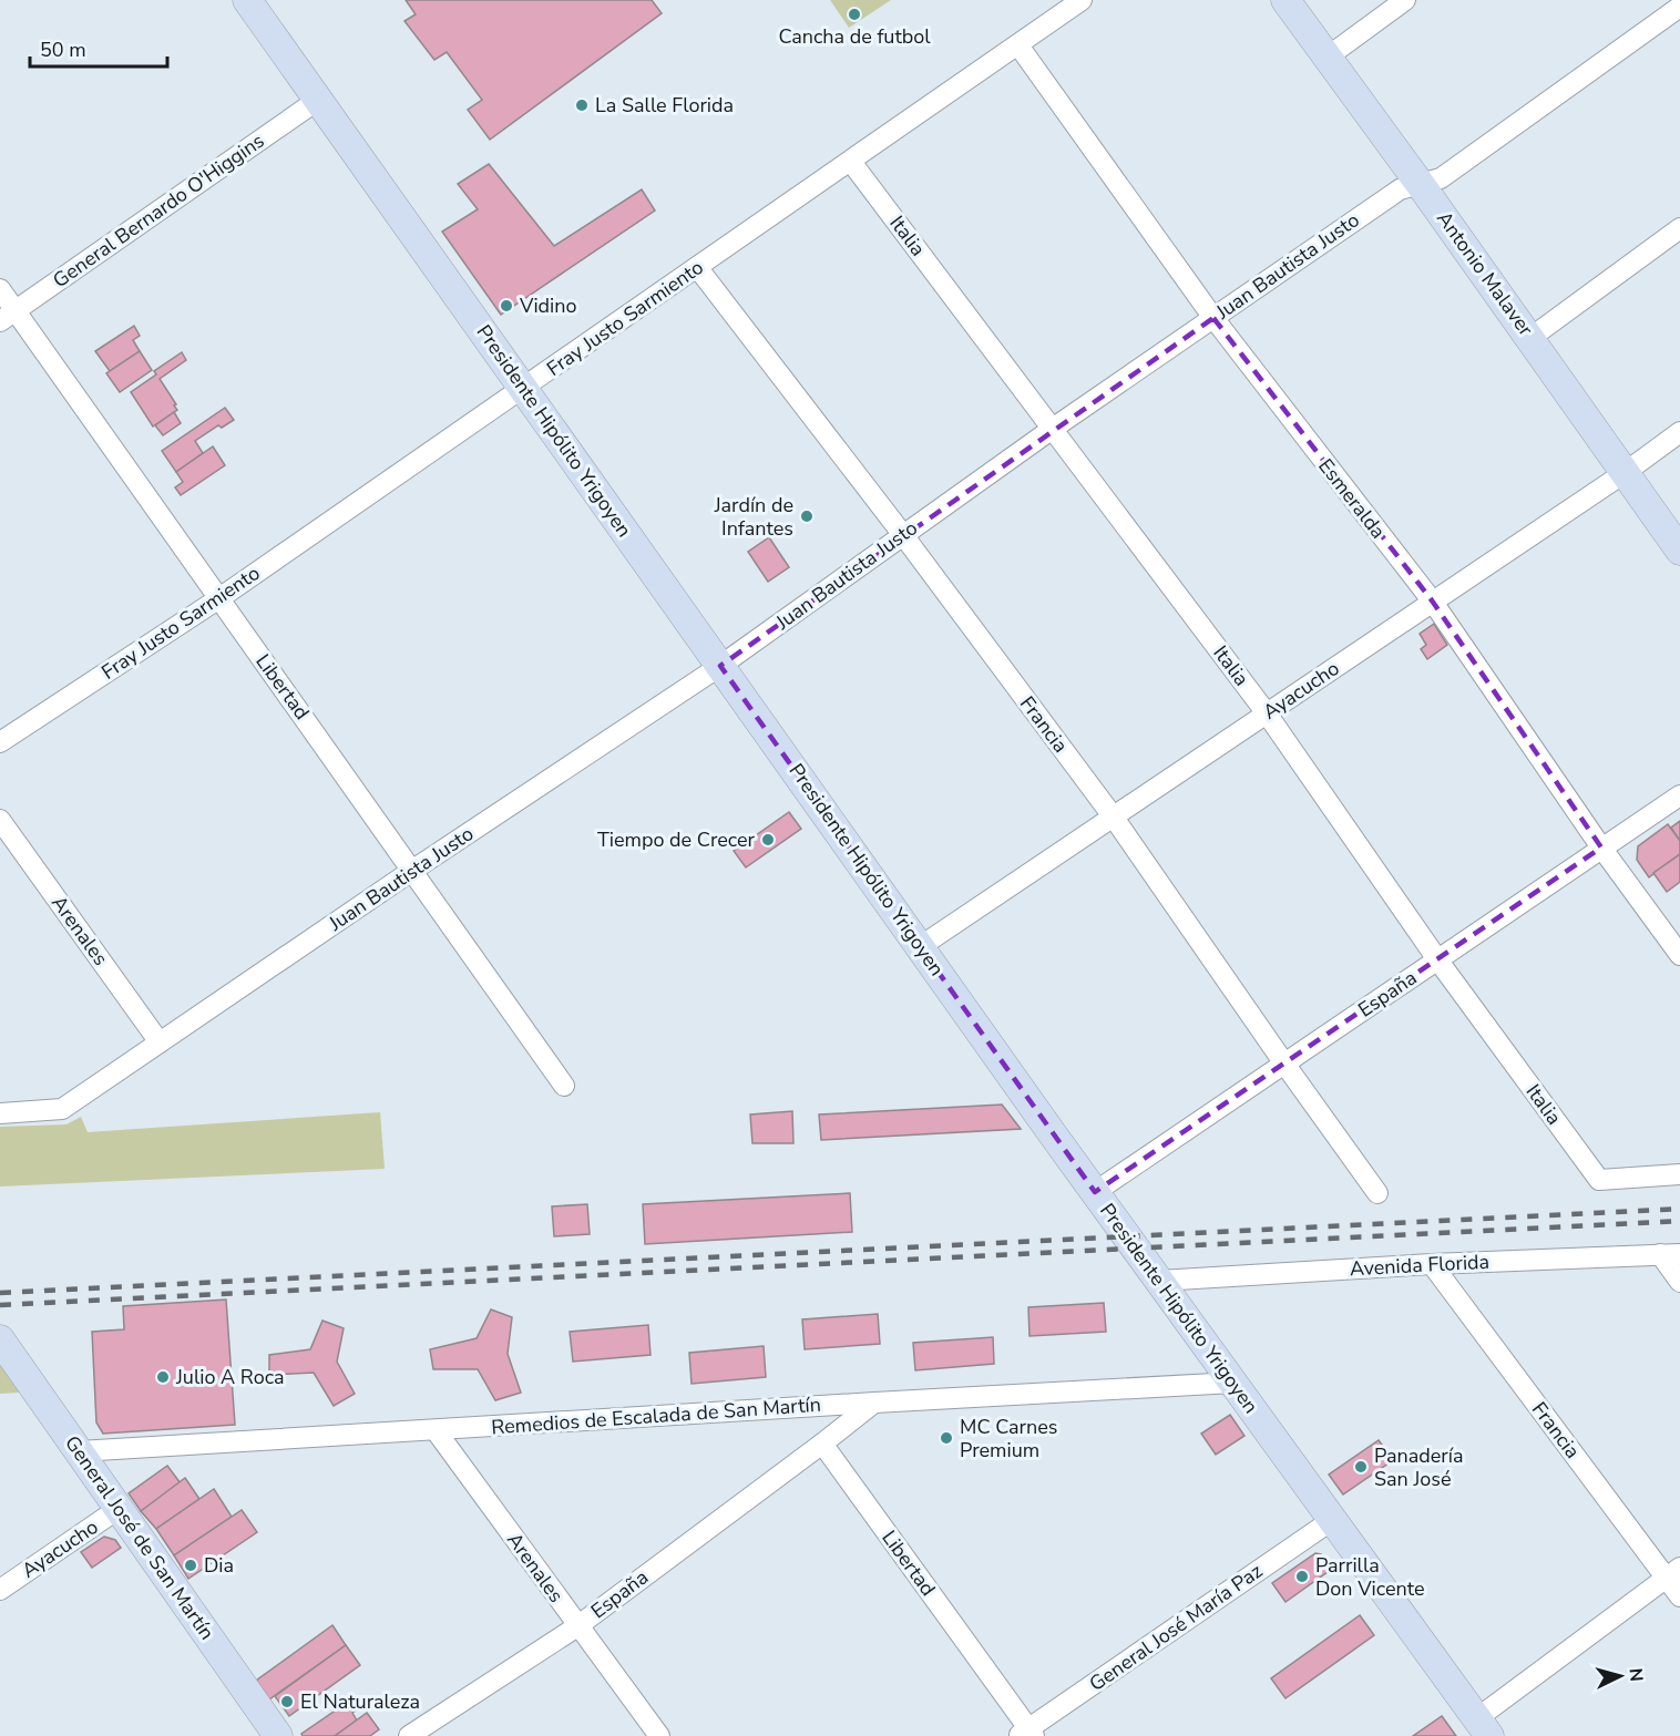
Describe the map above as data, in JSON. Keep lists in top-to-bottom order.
{
  "streets": {
    "street": [
      "General Bernardo O'Higgins",
      "Italia",
      "Juan Bautista Justo",
      "Antonio Malaver",
      "Fray Justo Sarmiento",
      "Presidente Hipólito Yrigoyen",
      "Esmeralda",
      "Libertad",
      "Ayacucho",
      "Francia",
      "Arenales",
      "España",
      "Avenida Florida",
      "Remedios de Escalada de San Martín",
      "General José de San Martín",
      "General José María Paz"
    ]
  },
  "crossings": [
    ["General Bernardo O'Higgins", "Presidente Hipólito Yrigoyen"],
    ["General Bernardo O'Higgins", "Libertad"],
    ["Italia", "Juan Bautista Justo"],
    ["Italia", "Fray Justo Sarmiento"],
    ["Italia", "Ayacucho"],
    ["Italia", "España"],
    ["Juan Bautista Justo", "Antonio Malaver"],
    ["Juan Bautista Justo", "Presidente Hipólito Yrigoyen"],
    ["Juan Bautista Justo", "Esmeralda"],
    ["Juan Bautista Justo", "Libertad"],
    ["Juan Bautista Justo", "Francia"],
    ["Juan Bautista Justo", "Arenales"],
    ["Antonio Malaver", "Ayacucho"],
    ["Fray Justo Sarmiento", "Presidente Hipólito Yrigoyen"],
    ["Fray Justo Sarmiento", "Esmeralda"],
    ["Fray Justo Sarmiento", "Libertad"],
    ["Fray Justo Sarmiento", "Francia"],
    ["Presidente Hipólito Yrigoyen", "Ayacucho"],
    ["Presidente Hipólito Yrigoyen", "España"],
    ["Presidente Hipólito Yrigoyen", "Avenida Florida"],
    ["Presidente Hipólito Yrigoyen", "Remedios de Escalada de San Martín"],
    ["Presidente Hipólito Yrigoyen", "General José María Paz"],
    ["Esmeralda", "Ayacucho"],
    ["Esmeralda", "España"],
    ["Libertad", "España"],
    ["Libertad", "General José María Paz"],
    ["Ayacucho", "Francia"],
    ["Ayacucho", "General José de San Martín"],
    ["Francia", "España"],
    ["Francia", "Avenida Florida"],
    ["Arenales", "España"],
    ["Arenales", "Remedios de Escalada de San Martín"],
    ["Remedios de Escalada de San Martín", "General José de San Martín"]
  ],
  "places": [
    "Cancha de futbol",
    "La Salle Florida",
    "Vidino",
    "Jardín de Infantes",
    "Tiempo de Crecer",
    "Julio A Roca",
    "MC Carnes Premium",
    "Panadería San José",
    "Dia",
    "Parrilla Don Vicente",
    "El Naturaleza"
  ],
  "scale_bar": "50 m",
  "north": "right"
}
